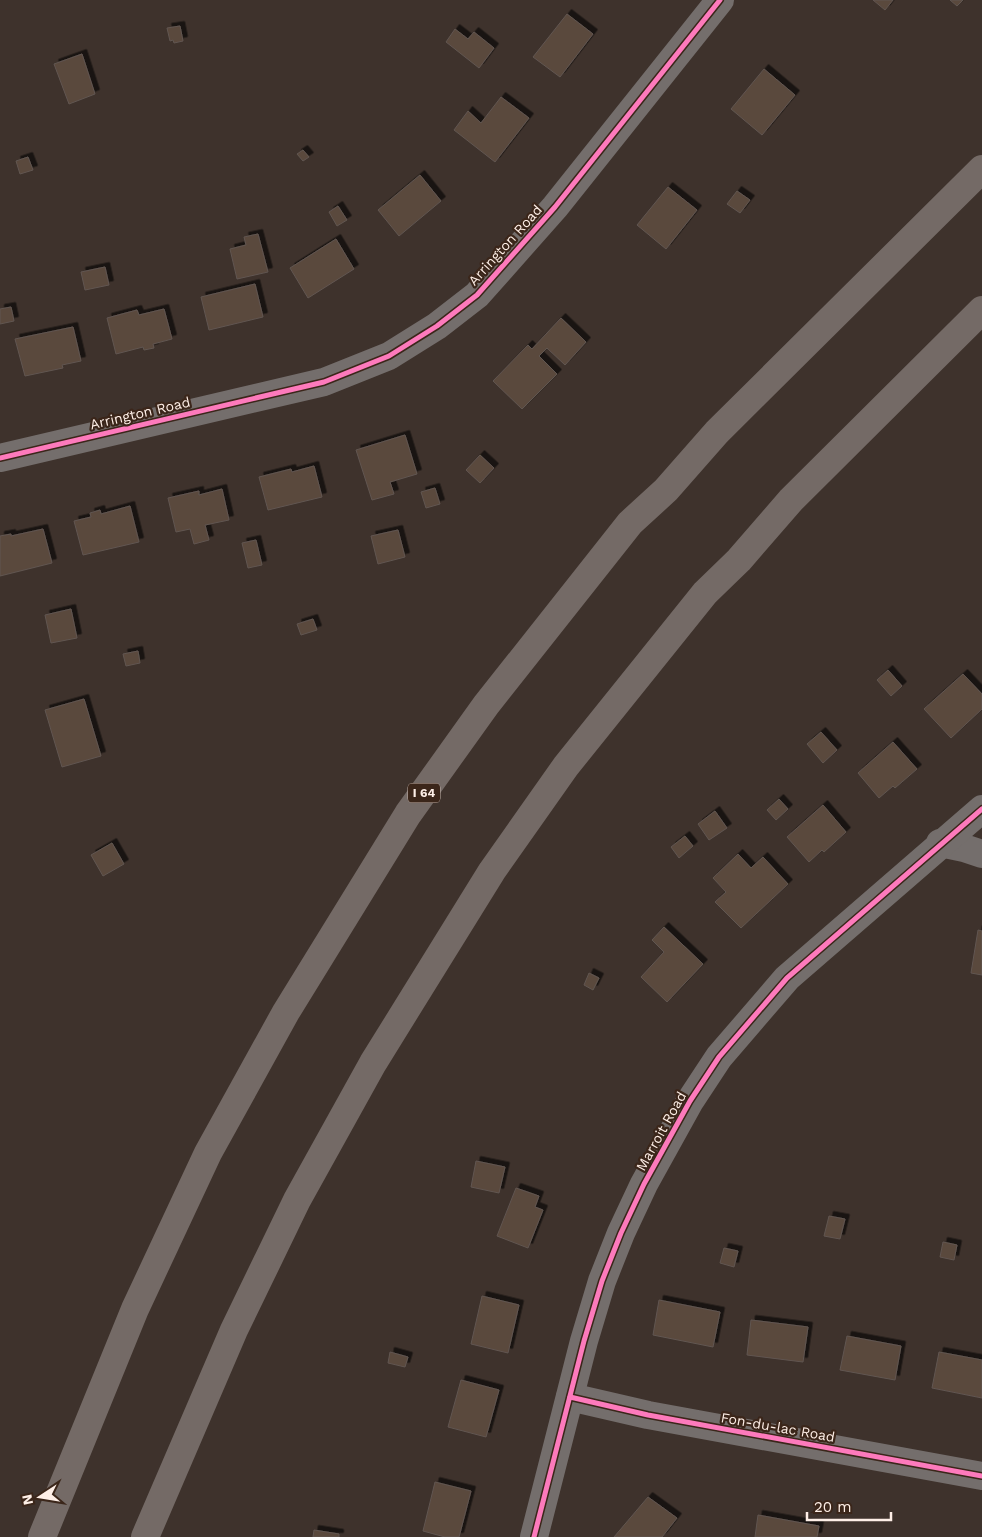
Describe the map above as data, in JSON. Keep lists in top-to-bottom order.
{
  "streets": {
    "highway": ["I 64"],
    "street": ["Arrington Road", "Marroit Road", "Fon-du-lac Road"]
  },
  "crossings": [
    ["Marroit Road", "Fon-du-lac Road"]
  ],
  "scale_bar": "20 m",
  "north": "left"
}
